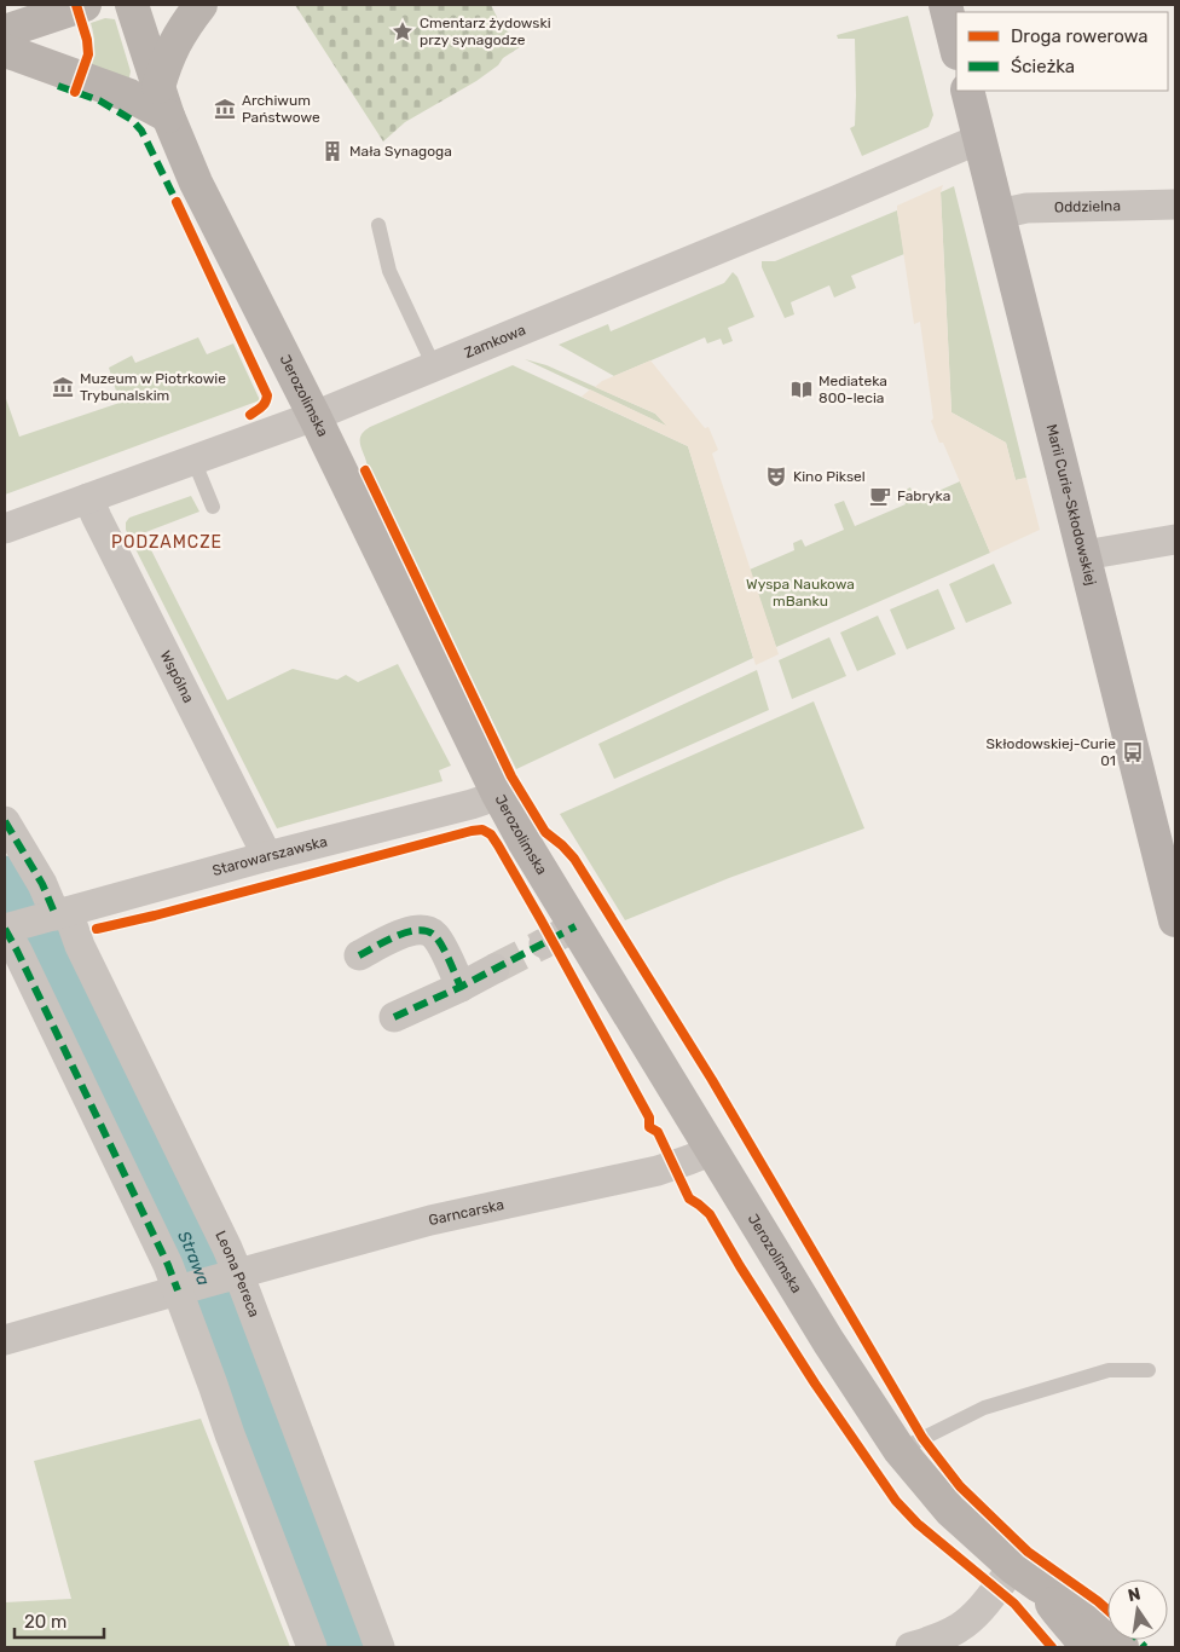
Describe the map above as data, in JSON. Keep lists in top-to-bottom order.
{
  "streets": {
    "main road": ["Marii Curie-Skłodowskiej"],
    "street": [
      "Oddzielna",
      "Zamkowa",
      "Jerozolimska",
      "Wspólna",
      "Starowarszawska",
      "Garncarska",
      "Leona Pereca"
    ]
  },
  "crossings": [
    ["Oddzielna", "Marii Curie-Skłodowskiej"],
    ["Zamkowa", "Jerozolimska"],
    ["Zamkowa", "Marii Curie-Skłodowskiej"],
    ["Zamkowa", "Wspólna"],
    ["Jerozolimska", "Starowarszawska"],
    ["Jerozolimska", "Garncarska"],
    ["Wspólna", "Starowarszawska"],
    ["Starowarszawska", "Leona Pereca"],
    ["Garncarska", "Leona Pereca"]
  ],
  "districts": ["PODZAMCZE"],
  "water": ["Strawa"],
  "parks": ["Wyspa Naukowa mBanku"],
  "places": {
    "place": ["Cmentarz żydowski przy synagodze"],
    "museum": ["Archiwum Państwowe", "Muzeum w Piotrkowie Trybunalskim"],
    "building": ["Mała Synagoga"],
    "library": ["Mediateka 800-lecia"],
    "theatre": ["Kino Piksel"],
    "cafe": ["Fabryka"],
    "bus stop": ["Skłodowskiej-Curie 01"]
  },
  "legend": ["Droga rowerowa", "Ścieżka"],
  "scale_bar": "20 m",
  "north": "top"
}
